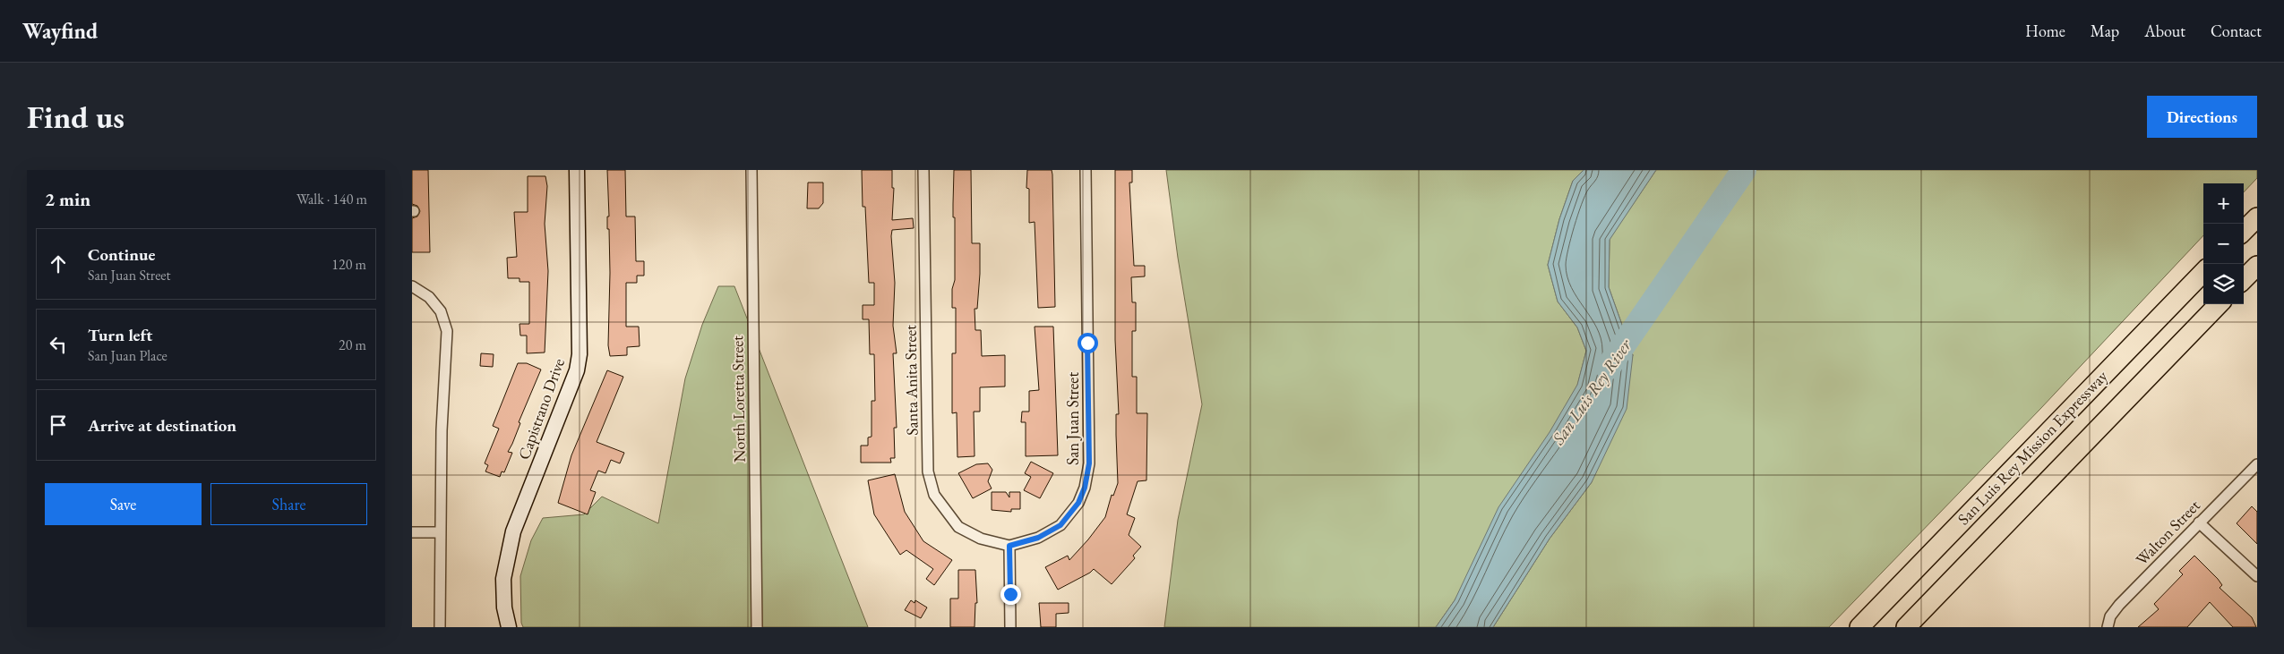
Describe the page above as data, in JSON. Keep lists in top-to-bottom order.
{
  "streets": {
    "highway": ["San Luis Rey Mission Expressway"],
    "street": [
      "Santa Anita Street",
      "North Loretta Street",
      "Capistrano Drive",
      "San Juan Street",
      "Walton Street"
    ]
  },
  "crossings": [
    ["Santa Anita Street", "San Juan Street"]
  ],
  "water": ["San Luis Rey River"],
  "page": {
    "header": "Wayfind",
    "nav": [
      "Home",
      "Map",
      "About",
      "Contact"
    ],
    "buttons": [
      "Directions",
      ["Save", "Share"]
    ],
    "title": "Find us",
    "heading": ["2 min", "Walk · 140 m"],
    "map_buttons": ["+", "−"],
    "list": [
      ["Continue", "San Juan Street", "120 m"],
      ["Turn left", "San Juan Place", "20 m"],
      "Arrive at destination"
    ]
  }
}
